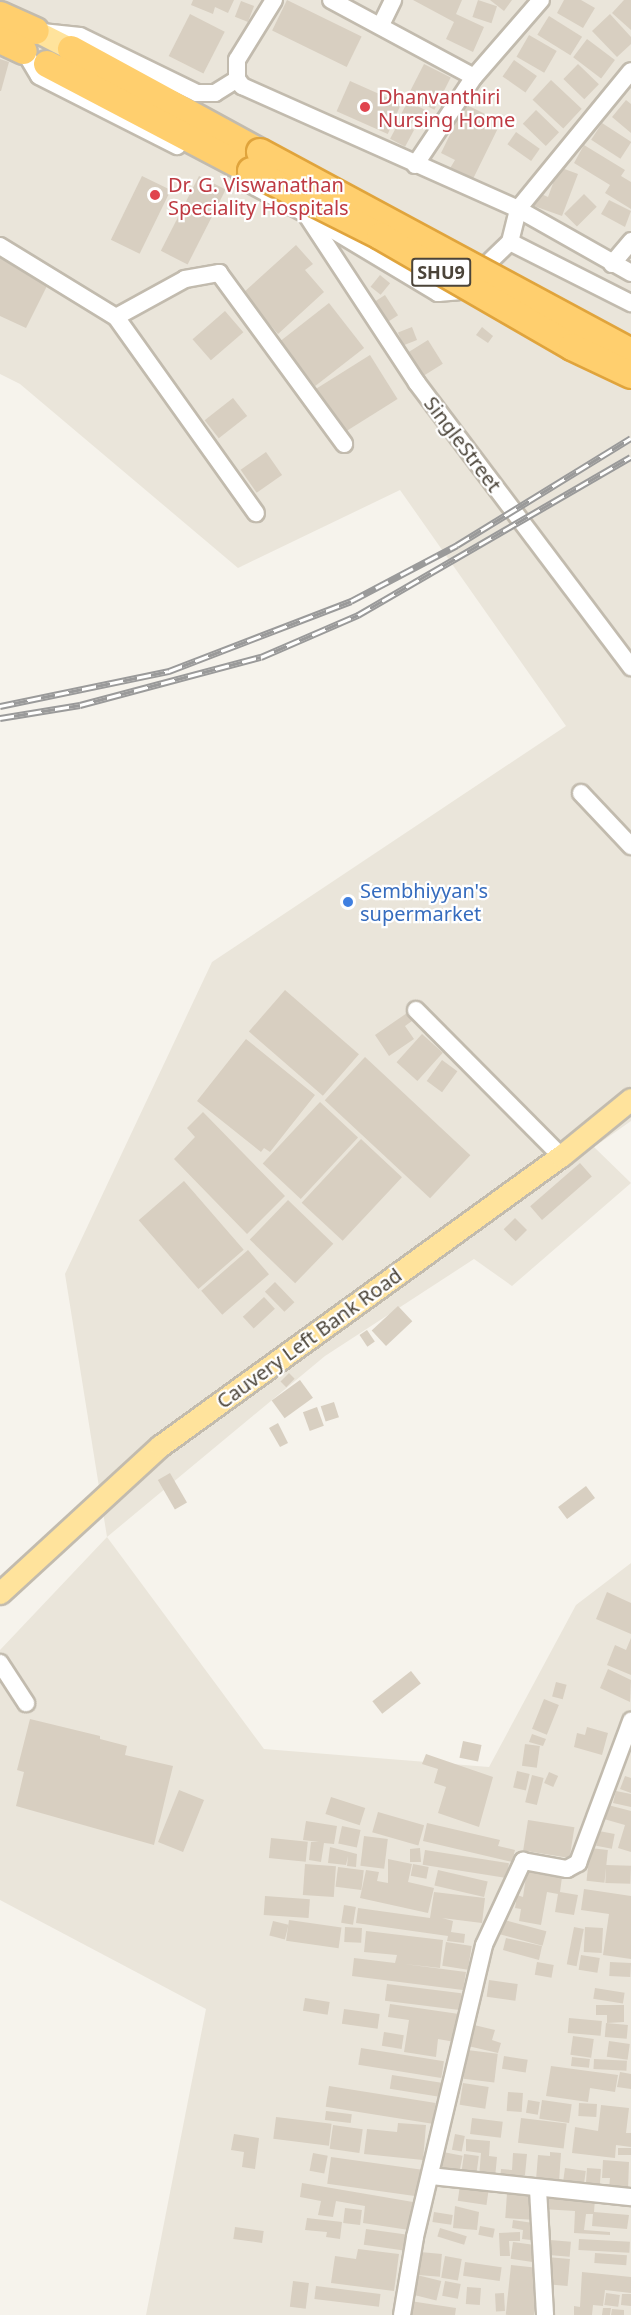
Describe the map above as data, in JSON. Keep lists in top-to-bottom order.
{
  "streets": {
    "highway": ["SHU9"],
    "main road": ["Cauvery Left Bank Road"],
    "street": ["SingleStreet"]
  },
  "places": ["Dhanvanthiri Nursing Home", "Dr. G. Viswanathan Speciality Hospitals", "Sembhiyyan's supermarket"]
}
